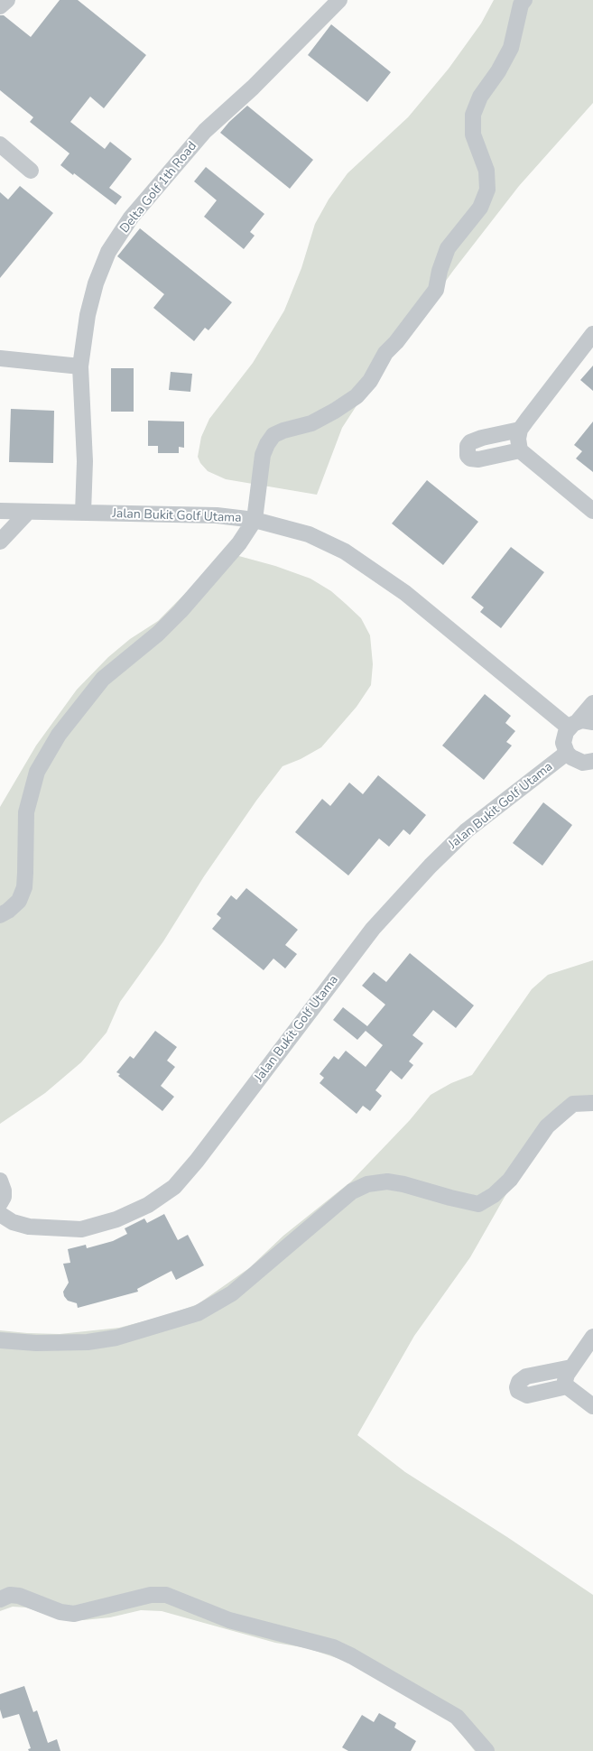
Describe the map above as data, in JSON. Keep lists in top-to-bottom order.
{
  "streets": {
    "street": ["Delta Golf 1th Road", "Jalan Bukit Golf Utama"]
  },
  "crossings": [
    ["Delta Golf 1th Road", "Jalan Bukit Golf Utama"]
  ]
}
